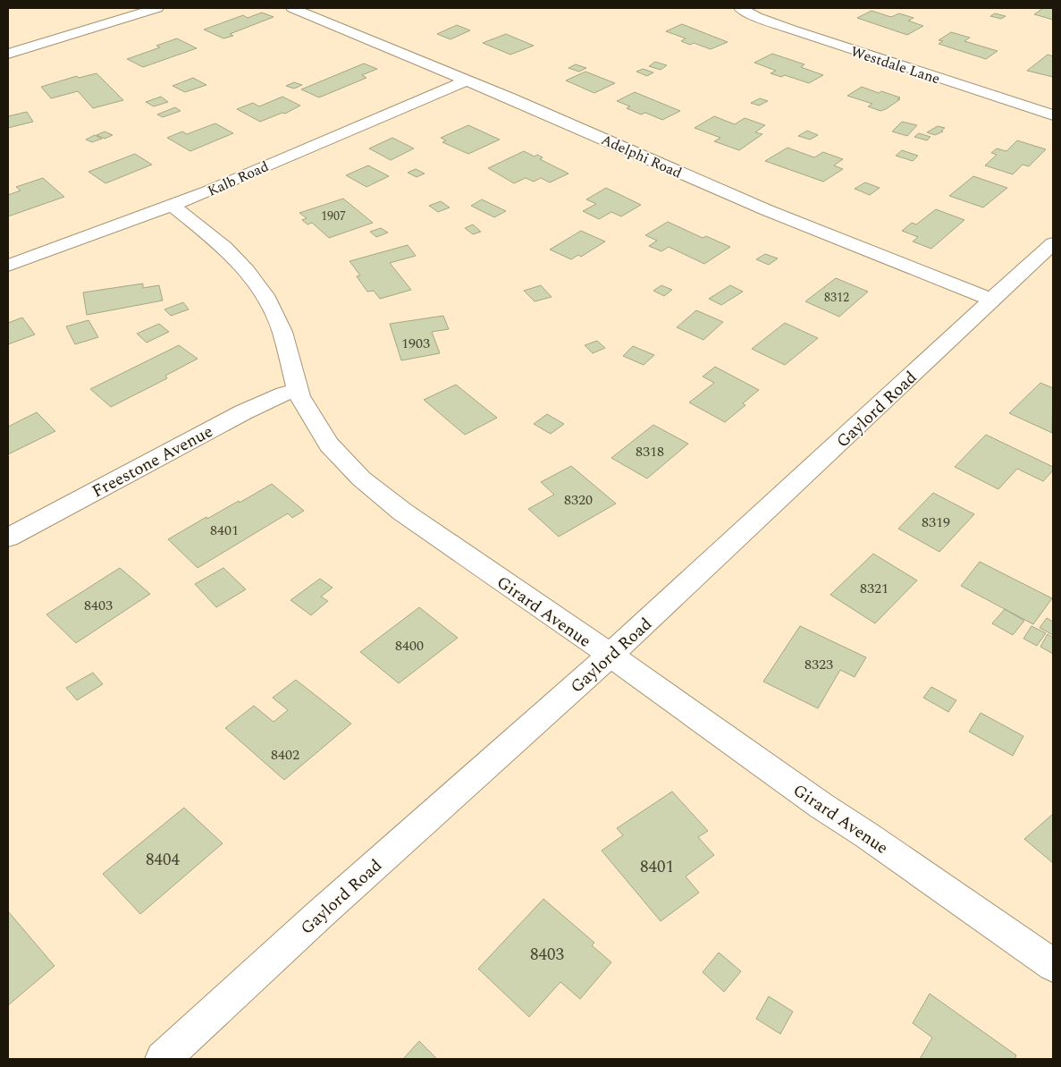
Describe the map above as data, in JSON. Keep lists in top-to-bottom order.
{
  "streets": {
    "street": [
      "Westdale Lane",
      "Adelphi Road",
      "Kalb Road",
      "Gaylord Road",
      "Freestone Avenue",
      "Girard Avenue"
    ]
  },
  "crossings": [
    ["Adelphi Road", "Kalb Road"],
    ["Adelphi Road", "Gaylord Road"],
    ["Kalb Road", "Girard Avenue"],
    ["Gaylord Road", "Girard Avenue"],
    ["Freestone Avenue", "Girard Avenue"]
  ],
  "house_numbers": [
    "1907",
    "8312",
    "1903",
    "8318",
    "8320",
    "8319",
    "8401",
    "8321",
    "8403",
    "8400",
    "8323",
    "8402",
    "8404",
    "8401",
    "8403"
  ]
}
